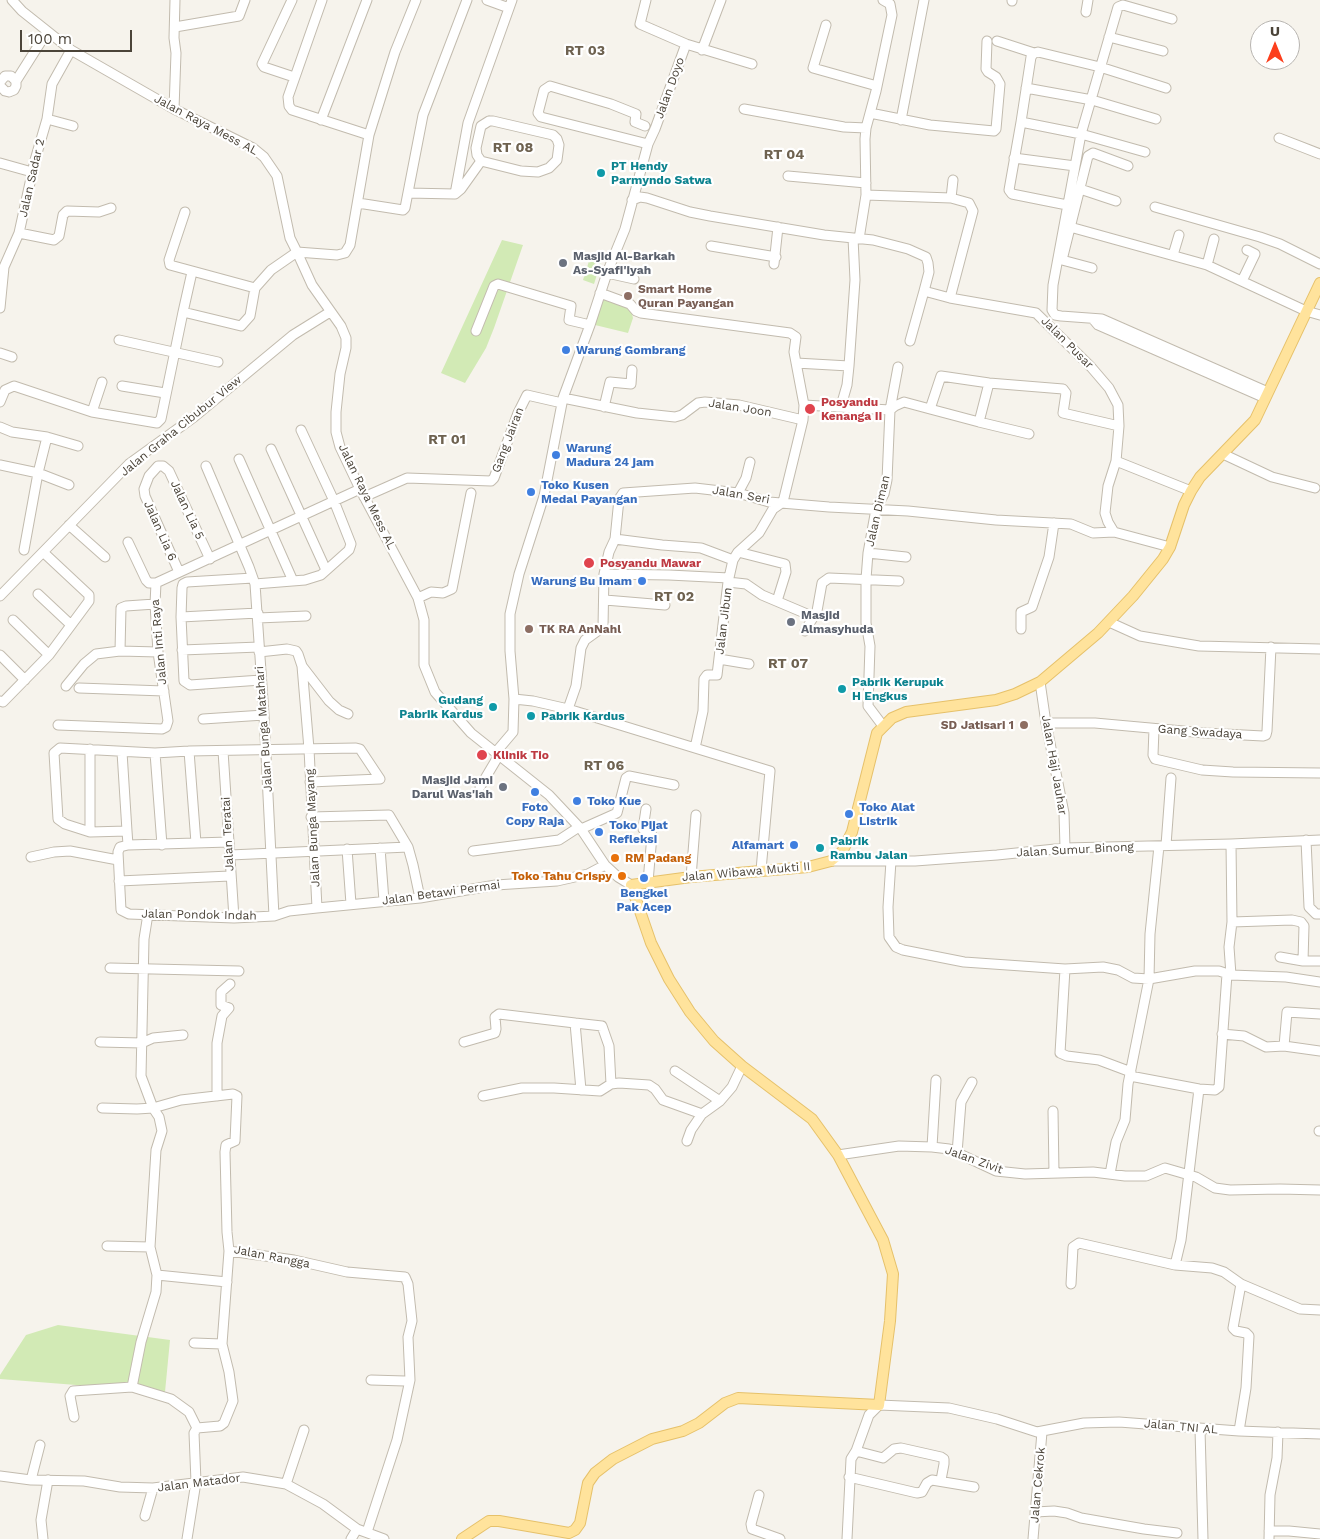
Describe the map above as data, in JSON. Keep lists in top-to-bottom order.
{
  "streets": {
    "main road": ["Jalan Wibawa Mukti II"],
    "street": [
      "Jalan Doyo",
      "Jalan Raya Mess AL",
      "Jalan Sadar 2",
      "Jalan Pusar",
      "Jalan Joon",
      "Jalan Graha Cibubur View",
      "Gang Jairan",
      "Jalan Seri",
      "Jalan Lia 5",
      "Jalan Diman",
      "Jalan Lia 6",
      "Jalan Jibun",
      "Jalan Inti Raya",
      "Jalan Bunga Matahari",
      "Gang Swadaya",
      "Jalan Haji Jauhar",
      "Jalan Bunga Mayang",
      "Jalan Teratai",
      "Jalan Sumur Binong",
      "Jalan Betawi Permai",
      "Jalan Pondok Indah",
      "Jalan Zivit",
      "Jalan Rangga",
      "Jalan TNI AL",
      "Jalan Matador",
      "Jalan Cekrok"
    ]
  },
  "crossings": [
    ["Jalan Doyo", "Jalan Raya Mess AL"],
    ["Jalan Doyo", "Jalan Joon"],
    ["Jalan Doyo", "Gang Jairan"],
    ["Jalan Raya Mess AL", "Jalan Sadar 2"],
    ["Jalan Raya Mess AL", "Jalan Graha Cibubur View"],
    ["Jalan Raya Mess AL", "Gang Jairan"],
    ["Jalan Raya Mess AL", "Jalan Inti Raya"],
    ["Jalan Raya Mess AL", "Jalan Wibawa Mukti II"],
    ["Jalan Raya Mess AL", "Jalan Betawi Permai"],
    ["Jalan Pusar", "Jalan Seri"],
    ["Jalan Joon", "Gang Jairan"],
    ["Gang Jairan", "Jalan Inti Raya"],
    ["Jalan Seri", "Jalan Diman"],
    ["Jalan Lia 5", "Jalan Lia 6"],
    ["Jalan Lia 5", "Jalan Inti Raya"],
    ["Jalan Lia 6", "Jalan Inti Raya"],
    ["Jalan Inti Raya", "Jalan Bunga Matahari"],
    ["Jalan Bunga Matahari", "Jalan Betawi Permai"],
    ["Jalan Bunga Matahari", "Jalan Pondok Indah"],
    ["Gang Swadaya", "Jalan Haji Jauhar"],
    ["Jalan Haji Jauhar", "Jalan Sumur Binong"],
    ["Jalan Bunga Mayang", "Jalan Betawi Permai"],
    ["Jalan Teratai", "Jalan Pondok Indah"],
    ["Jalan Sumur Binong", "Jalan Wibawa Mukti II"],
    ["Jalan Betawi Permai", "Jalan Pondok Indah"],
    ["Jalan Rangga", "Jalan Matador"],
    ["Jalan TNI AL", "Jalan Cekrok"]
  ],
  "districts": [
    "RT 03",
    "RT 08",
    "RT 04",
    "RT 01",
    "RT 02",
    "RT 07",
    "RT 06"
  ],
  "places": [
    "PT Hendy Parmyndo Satwa",
    "Masjid Al-Barkah As-Syafi'iyah",
    "Smart Home Quran Payangan",
    "Warung Gombrang",
    "Posyandu Kenanga II",
    "Warung Madura 24 jam",
    "Toko Kusen Medal Payangan",
    "Posyandu Mawar",
    "Warung Bu Imam",
    "Masjid Almasyhuda",
    "TK RA AnNahl",
    "Pabrik Kerupuk H Engkus",
    "Gudang Pabrik Kardus",
    "Pabrik Kardus",
    "SD Jatisari 1",
    "Klinik Tio",
    "Masjid Jami Darul Was'iah",
    "Foto Copy Raja",
    "Toko Kue",
    "Toko Alat Listrik",
    "Toko Pijat Refleksi",
    "Alfamart",
    "Pabrik Rambu Jalan",
    "RM Padang",
    "Toko Tahu Crispy",
    "Bengkel Pak Acep"
  ],
  "scale_bar": "100 m",
  "north": "top"
}
